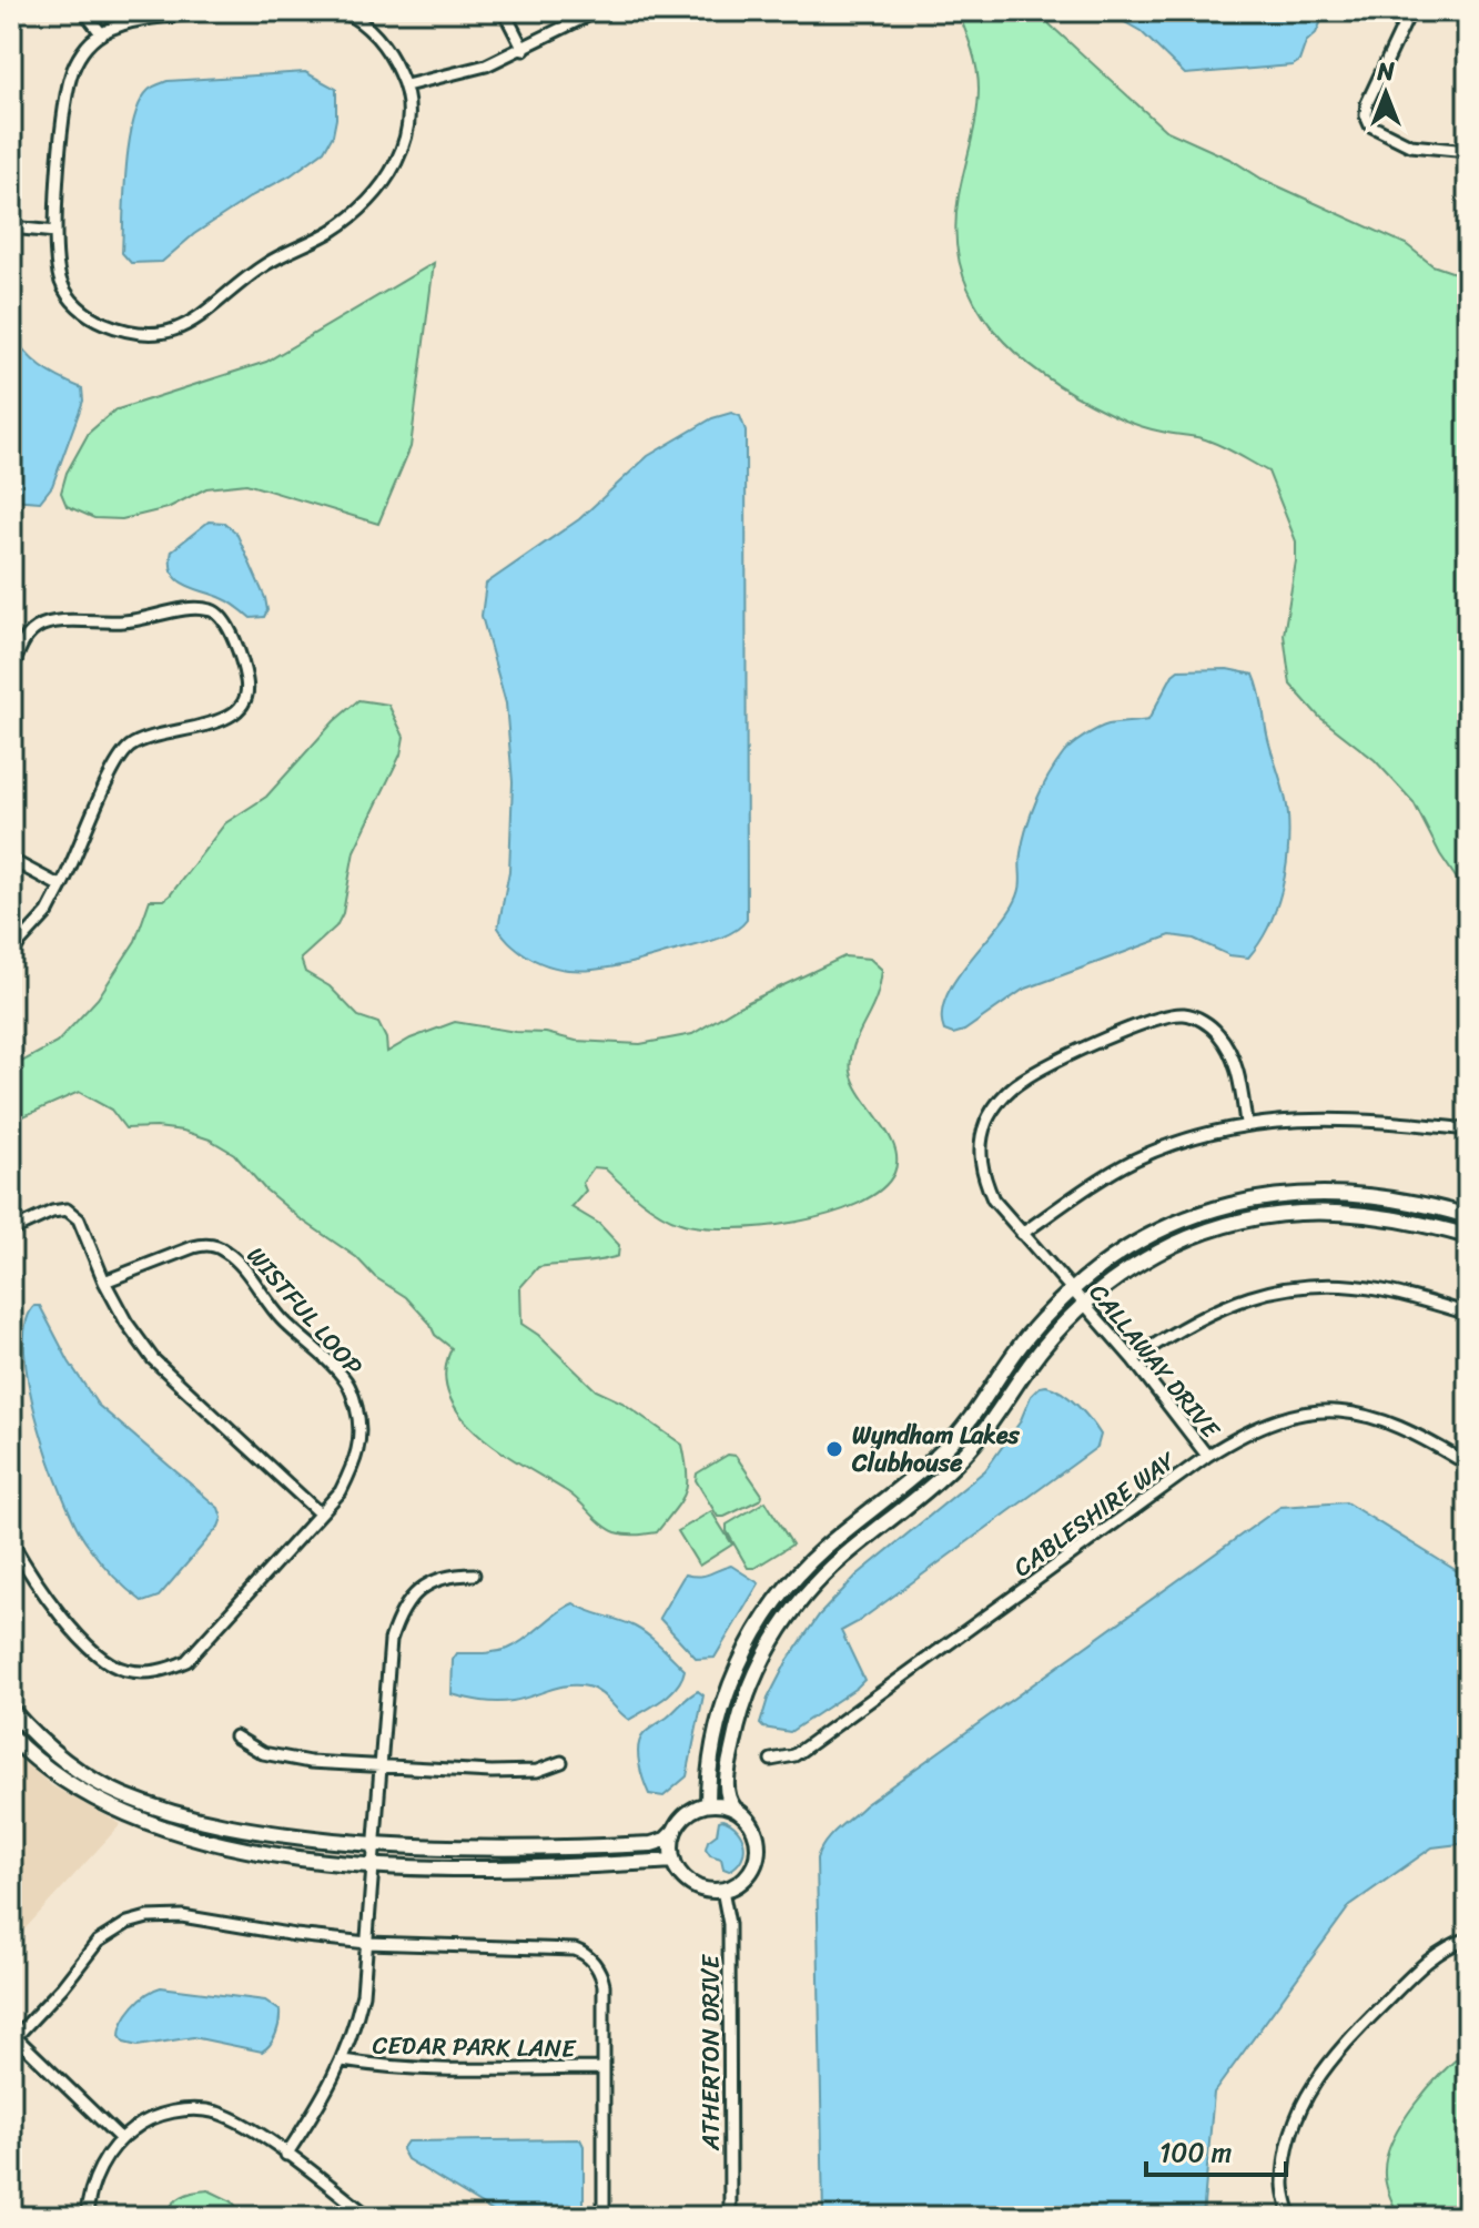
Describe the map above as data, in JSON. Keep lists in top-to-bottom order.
{
  "streets": {
    "street": [
      "WISTFUL LOOP",
      "CALLAWAY DRIVE",
      "CABLESHIRE WAY",
      "CEDAR PARK LANE",
      "ATHERTON DRIVE"
    ]
  },
  "crossings": [
    ["CALLAWAY DRIVE", "CABLESHIRE WAY"]
  ],
  "places": ["Wyndham Lakes Clubhouse"],
  "scale_bar": "100 m",
  "north": "top"
}
